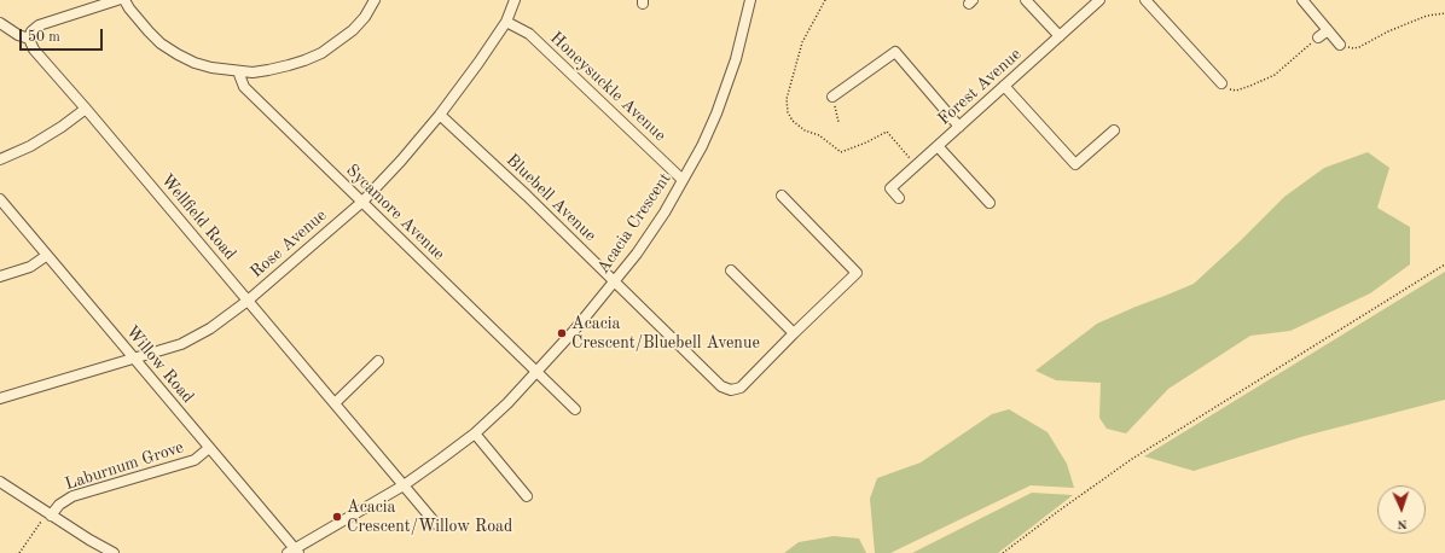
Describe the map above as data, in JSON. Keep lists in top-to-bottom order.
{
  "streets": {
    "street": [
      "Honeysuckle Avenue",
      "Forest Avenue",
      "Bluebell Avenue",
      "Sycamore Avenue",
      "Wellfield Road",
      "Acacia Crescent",
      "Rose Avenue",
      "Willow Road",
      "Laburnum Grove"
    ]
  },
  "crossings": [
    ["Honeysuckle Avenue", "Acacia Crescent"],
    ["Honeysuckle Avenue", "Rose Avenue"],
    ["Bluebell Avenue", "Acacia Crescent"],
    ["Bluebell Avenue", "Rose Avenue"],
    ["Sycamore Avenue", "Acacia Crescent"],
    ["Sycamore Avenue", "Rose Avenue"],
    ["Wellfield Road", "Acacia Crescent"],
    ["Wellfield Road", "Rose Avenue"],
    ["Acacia Crescent", "Willow Road"],
    ["Rose Avenue", "Willow Road"],
    ["Willow Road", "Laburnum Grove"]
  ],
  "places": ["Acacia Crescent/Bluebell Avenue", "Acacia Crescent/Willow Road"],
  "scale_bar": "50 m",
  "north": "bottom"
}
